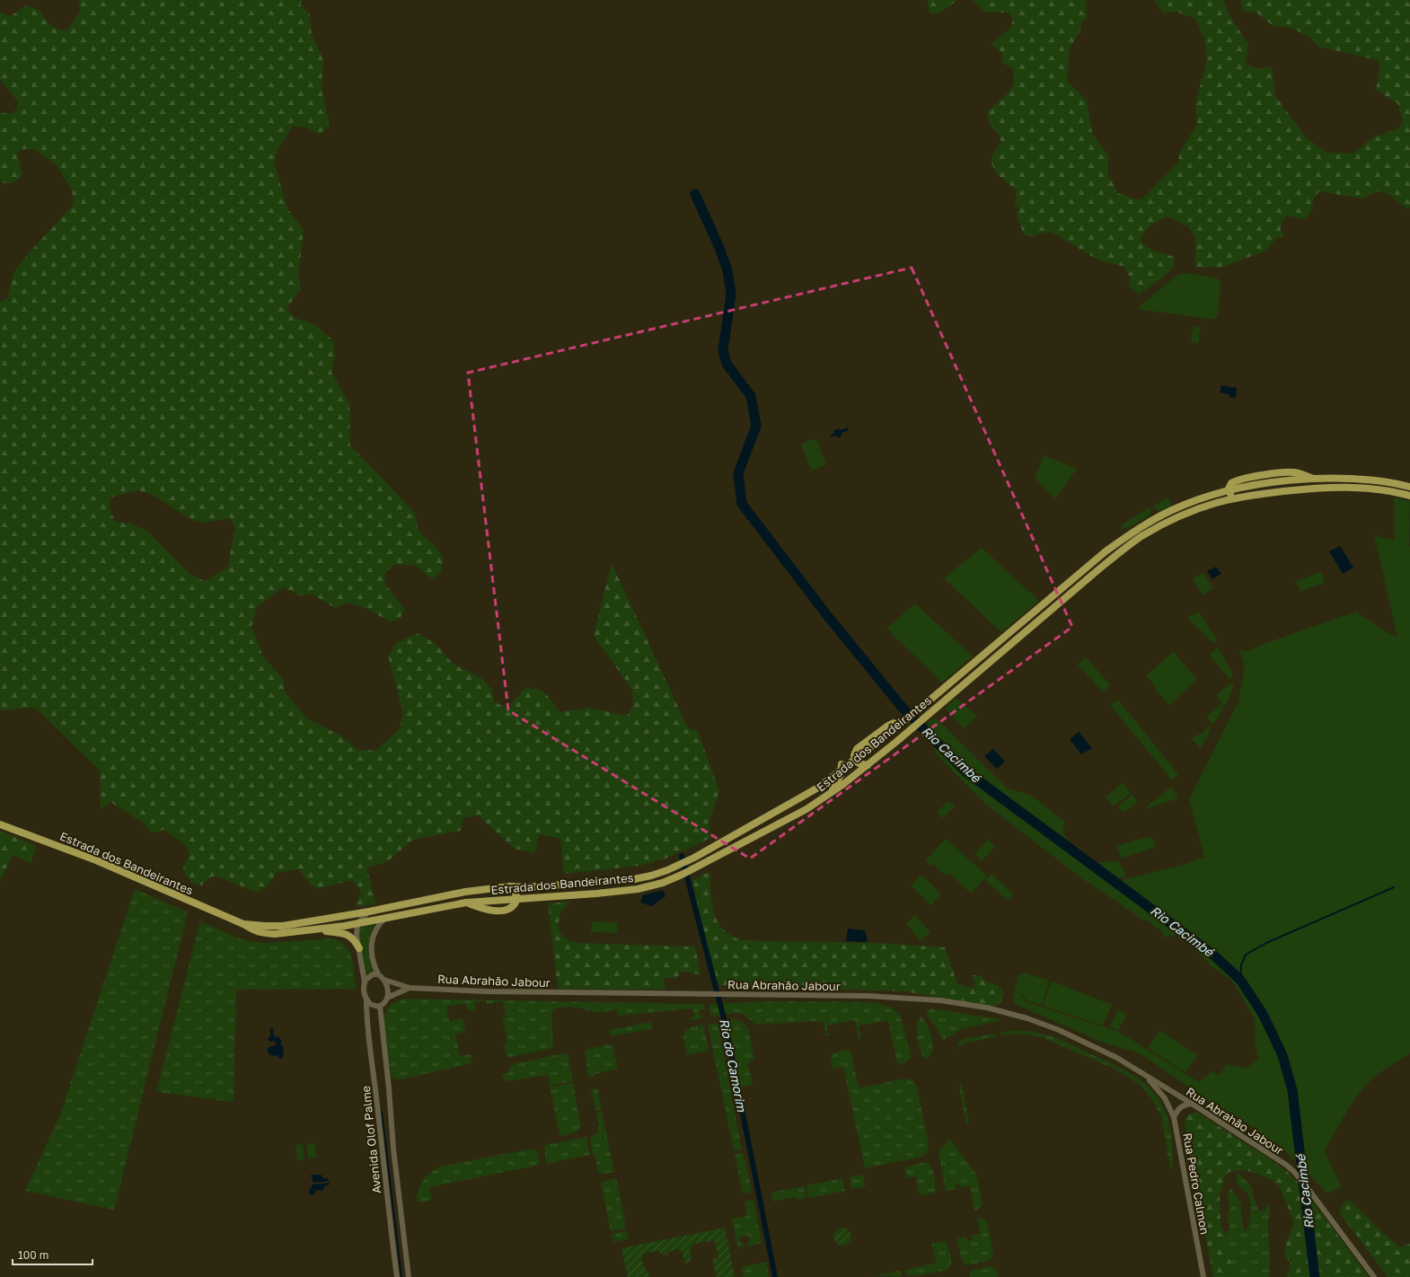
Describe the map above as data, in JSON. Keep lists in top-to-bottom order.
{
  "streets": {
    "main road": ["Estrada dos Bandeirantes"],
    "street": ["Rua Abrahão Jabour", "Avenida Olof Palme", "Rua Pedro Calmon"]
  },
  "crossings": [
    ["Rua Abrahão Jabour", "Avenida Olof Palme"],
    ["Rua Abrahão Jabour", "Rua Pedro Calmon"]
  ],
  "water": ["Rio Cacimbé", "Rio do Camorim"],
  "scale_bar": "100 m"
}
